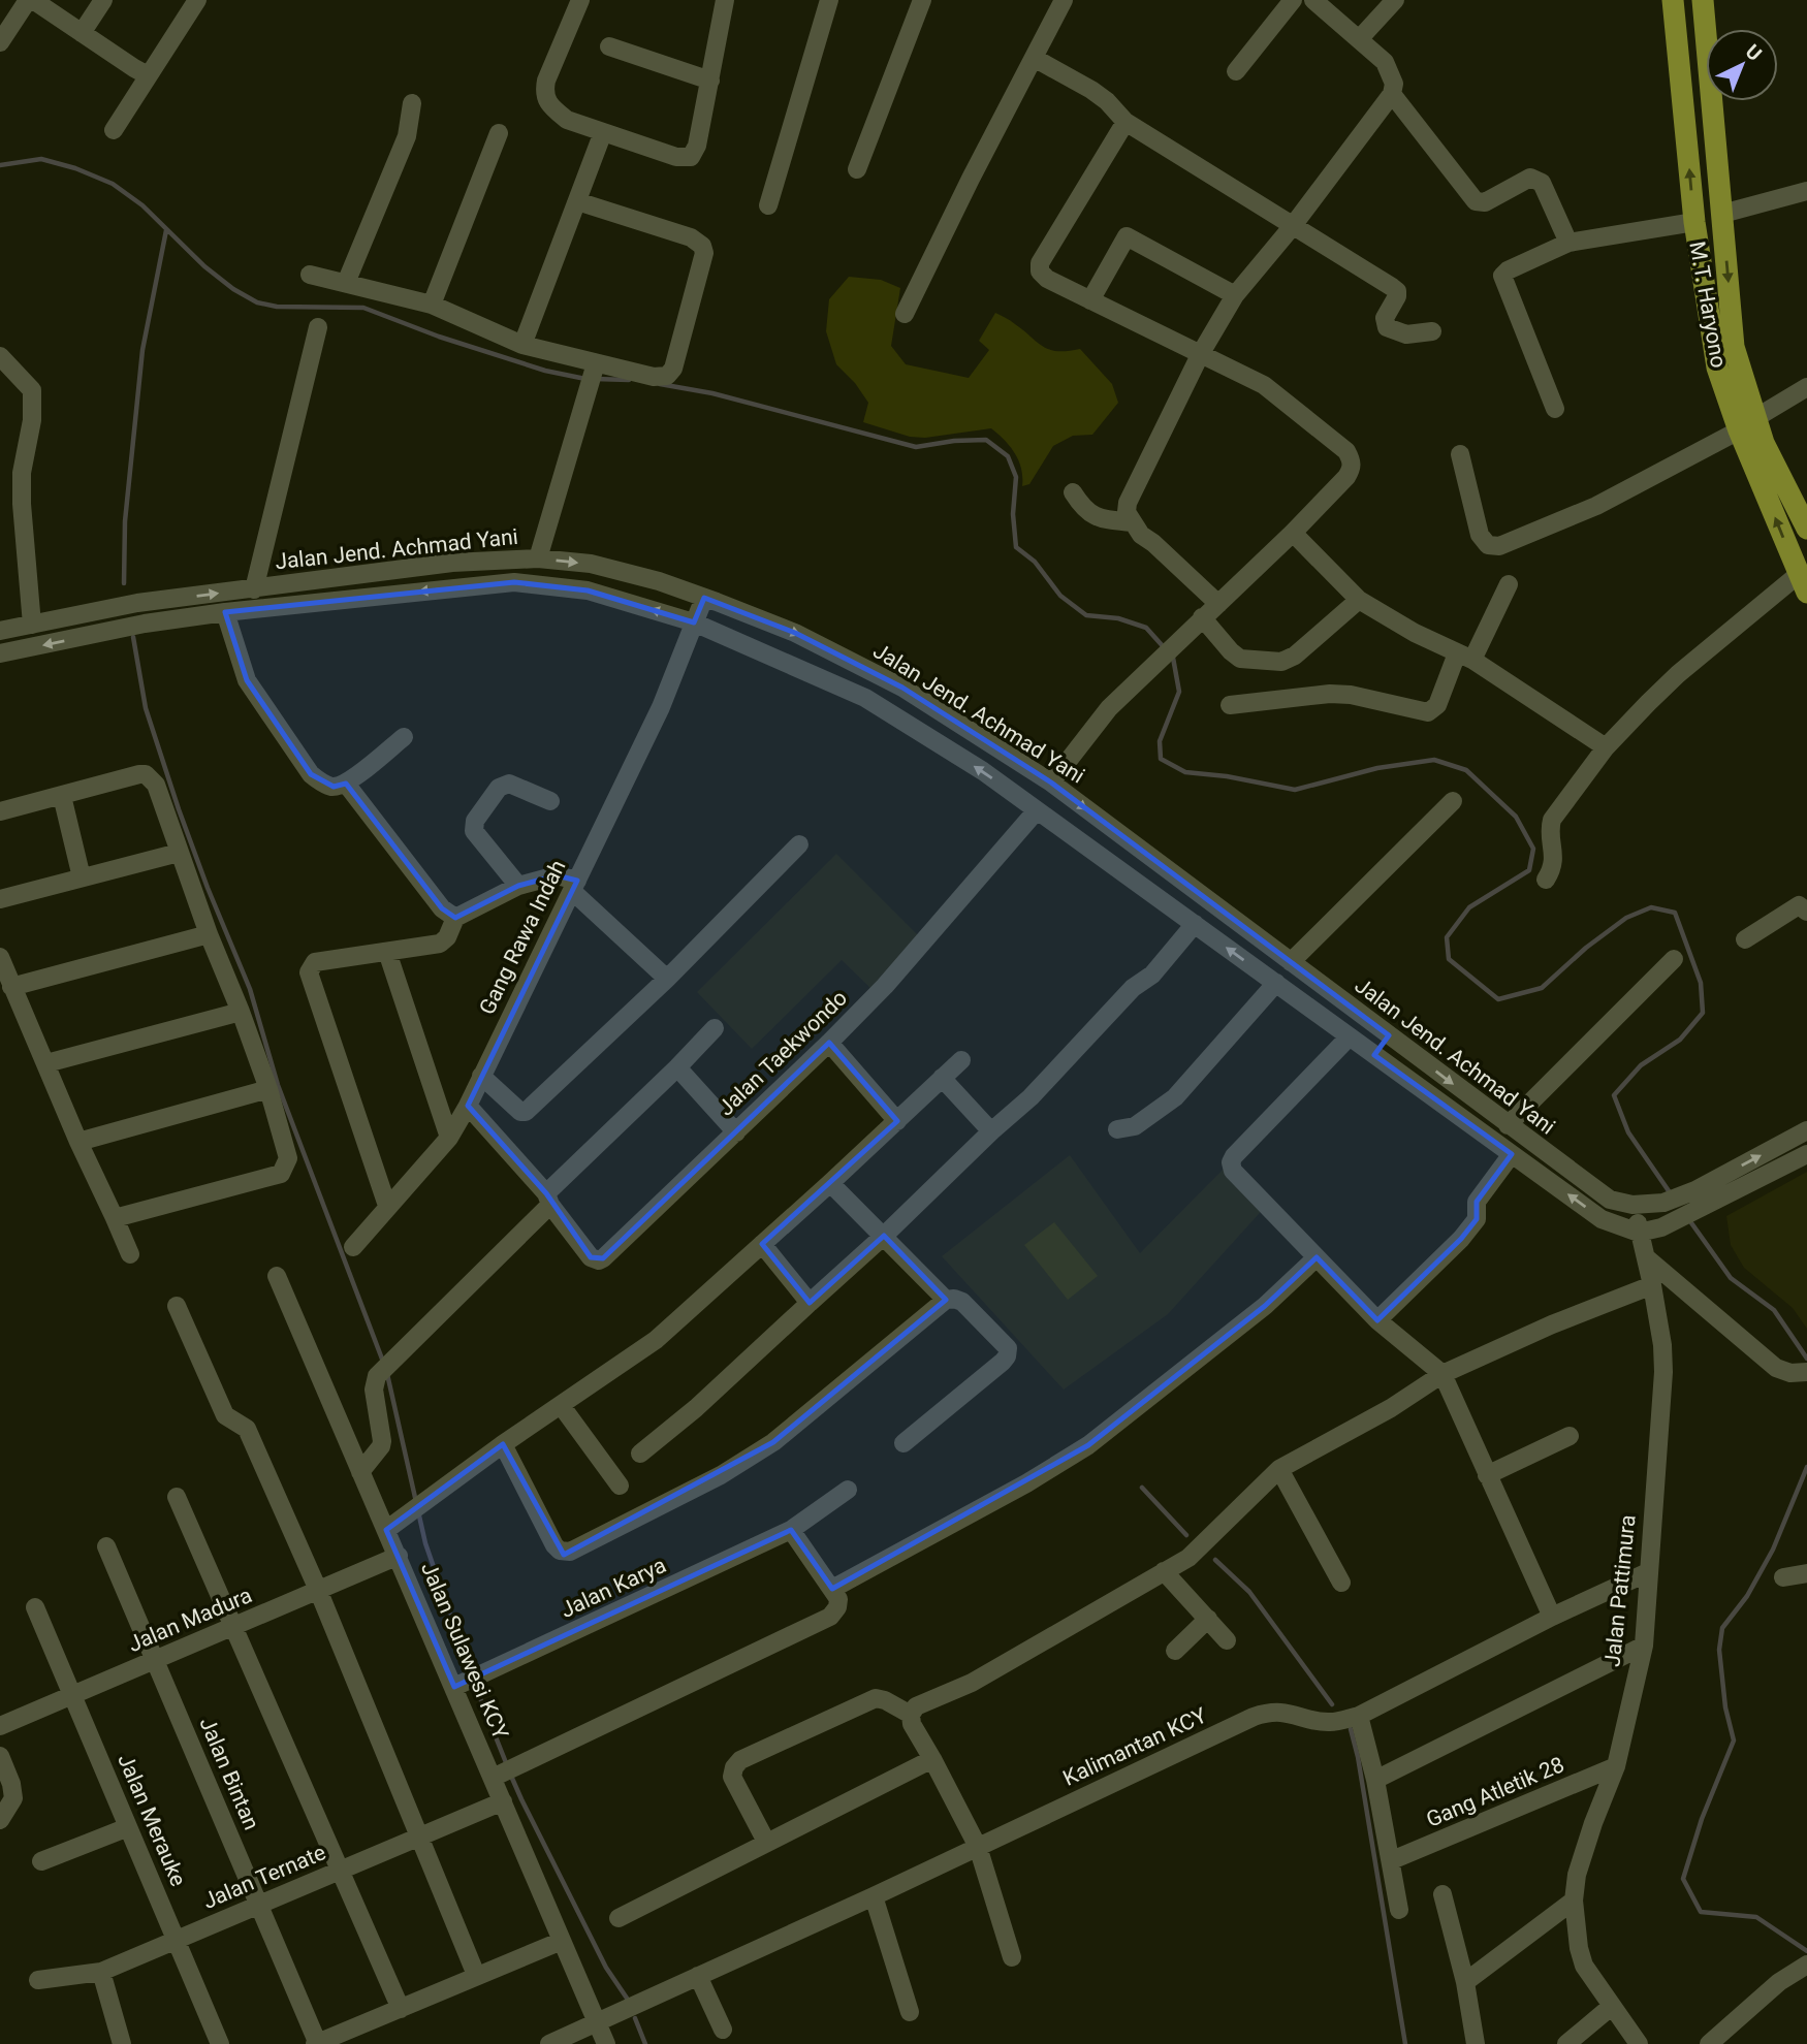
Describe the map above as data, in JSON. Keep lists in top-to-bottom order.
{
  "streets": {
    "main road": ["M.T. Haryono"],
    "street": [
      "Jalan Jend. Achmad Yani",
      "Gang Rawa Indah",
      "Jalan Taekwondo",
      "Jalan Karya",
      "Jalan Pattimura",
      "Jalan Madura",
      "Jalan Sulawesi KCY",
      "Kalimantan KCY",
      "Jalan Bintan",
      "Gang Atletik 28",
      "Jalan Merauke",
      "Jalan Ternate"
    ]
  },
  "crossings": [
    ["Jalan Jend. Achmad Yani", "Gang Rawa Indah"],
    ["Jalan Jend. Achmad Yani", "Jalan Taekwondo"],
    ["Jalan Jend. Achmad Yani", "Jalan Pattimura"],
    ["Jalan Karya", "Jalan Sulawesi KCY"],
    ["Jalan Pattimura", "Kalimantan KCY"],
    ["Jalan Pattimura", "Gang Atletik 28"],
    ["Jalan Madura", "Jalan Sulawesi KCY"],
    ["Jalan Madura", "Jalan Bintan"],
    ["Jalan Madura", "Jalan Merauke"],
    ["Jalan Sulawesi KCY", "Kalimantan KCY"],
    ["Jalan Sulawesi KCY", "Jalan Ternate"],
    ["Jalan Bintan", "Jalan Ternate"],
    ["Jalan Merauke", "Jalan Ternate"]
  ],
  "north": "top right"
}
